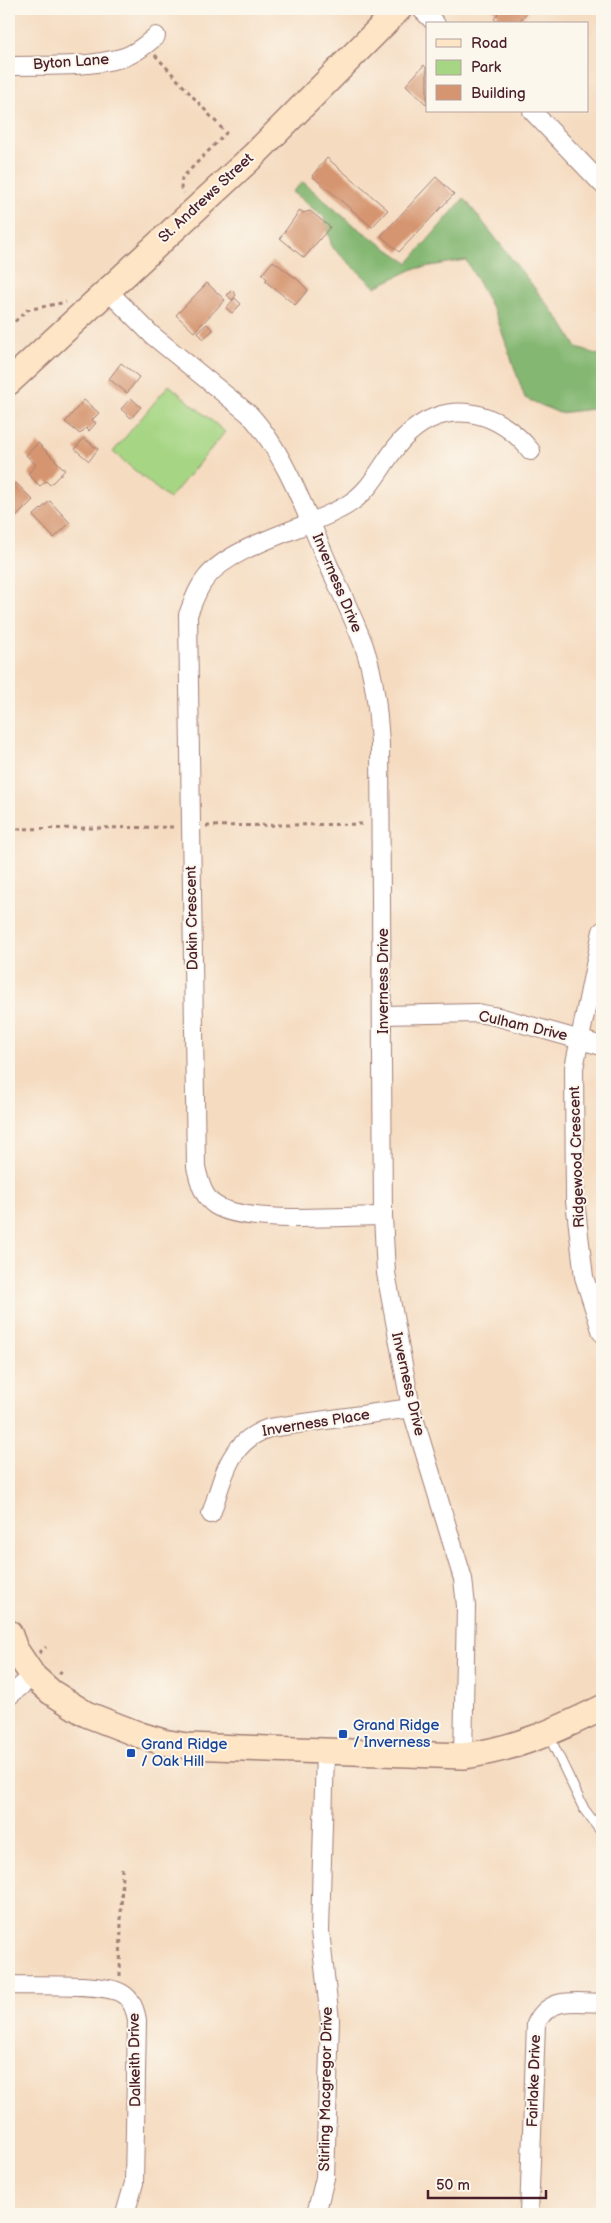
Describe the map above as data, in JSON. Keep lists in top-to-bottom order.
{
  "streets": {
    "street": [
      "Byton Lane",
      "St. Andrews Street",
      "Inverness Drive",
      "Dakin Crescent",
      "Culham Drive",
      "Ridgewood Crescent",
      "Inverness Place",
      "Dalkeith Drive",
      "Fairlake Drive",
      "Stirling Macgregor Drive"
    ]
  },
  "crossings": [
    ["St. Andrews Street", "Inverness Drive"],
    ["Inverness Drive", "Dakin Crescent"],
    ["Inverness Drive", "Culham Drive"],
    ["Inverness Drive", "Inverness Place"],
    ["Culham Drive", "Ridgewood Crescent"]
  ],
  "places": {
    "transit": ["Grand Ridge / Inverness", "Grand Ridge / Oak Hill"]
  },
  "legend": ["Road", "Park", "Building"],
  "scale_bar": "50 m"
}
